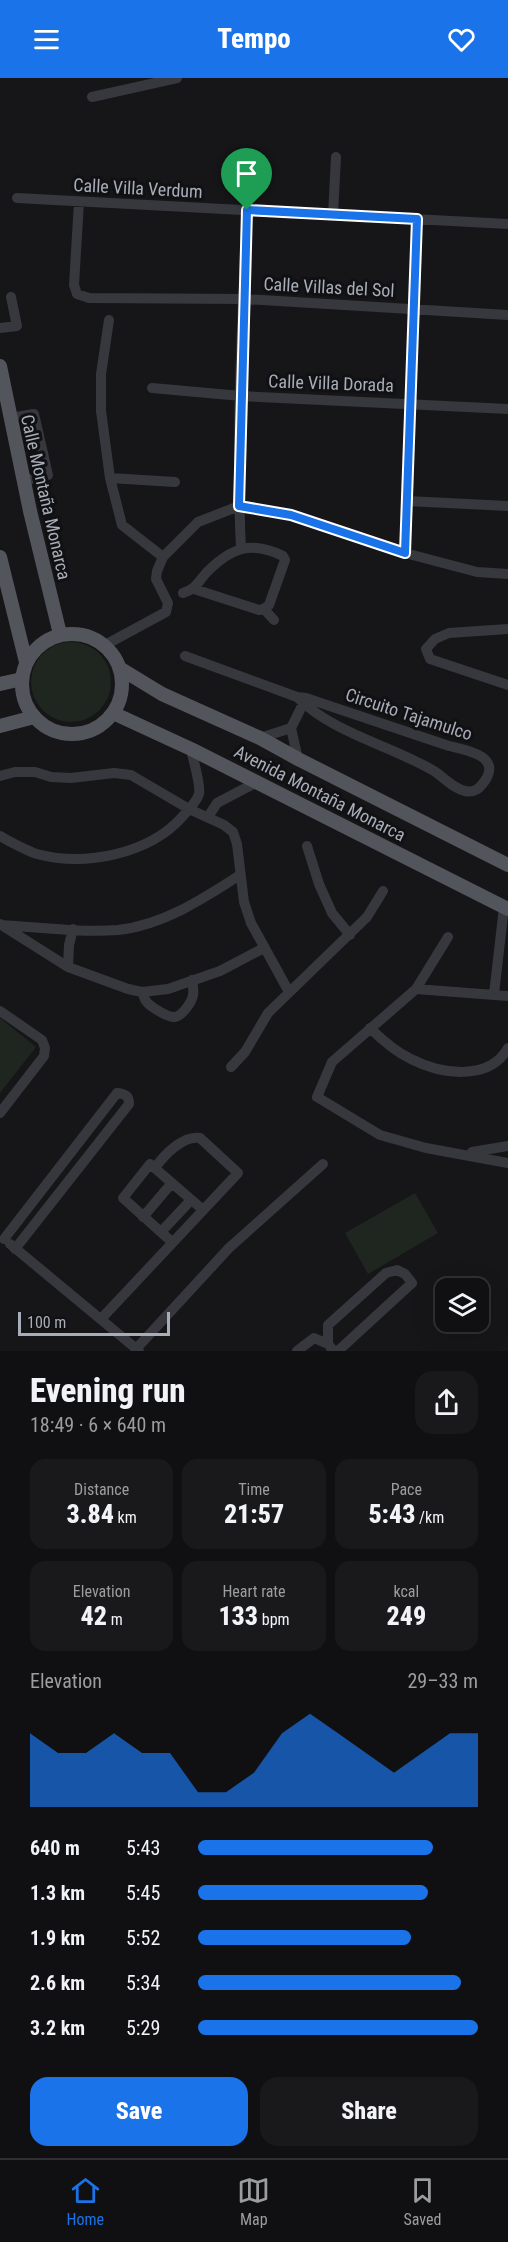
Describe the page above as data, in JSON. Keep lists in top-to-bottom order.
{
  "streets": {
    "main road": ["Calle Montaña Monarca", "Avenida Montaña Monarca"],
    "street": [
      "Calle Villa Verdum",
      "Calle Villas del Sol",
      "Calle Villa Dorada",
      "Circuito Tajamulco"
    ]
  },
  "crossings": [
    ["Calle Villa Verdum", "Calle Villas del Sol"],
    ["Calle Montaña Monarca", "Avenida Montaña Monarca"]
  ],
  "scale_bar": "100 m",
  "page": {
    "header": "Tempo",
    "scale": "100 m",
    "heading": ["Evening run", "18:49 · 6 × 640 m"],
    "stats": [
      ["Distance", "3.84 km"],
      ["Time", "21:57"],
      ["Pace", "5:43 /km"],
      ["Elevation", "42 m"],
      ["Heart rate", "133 bpm"],
      ["kcal", "249"]
    ],
    "chart": ["Elevation", "29–33 m"],
    "list": [
      {
        "name": "640 m",
        "note": "5:43"
      },
      {
        "name": "1.3 km",
        "note": "5:45"
      },
      {
        "name": "1.9 km",
        "note": "5:52"
      },
      {
        "name": "2.6 km",
        "note": "5:34"
      },
      {
        "name": "3.2 km",
        "note": "5:29"
      }
    ],
    "buttons": ["Save", "Share"],
    "tabs": ["Home", "Map", "Saved"]
  }
}
